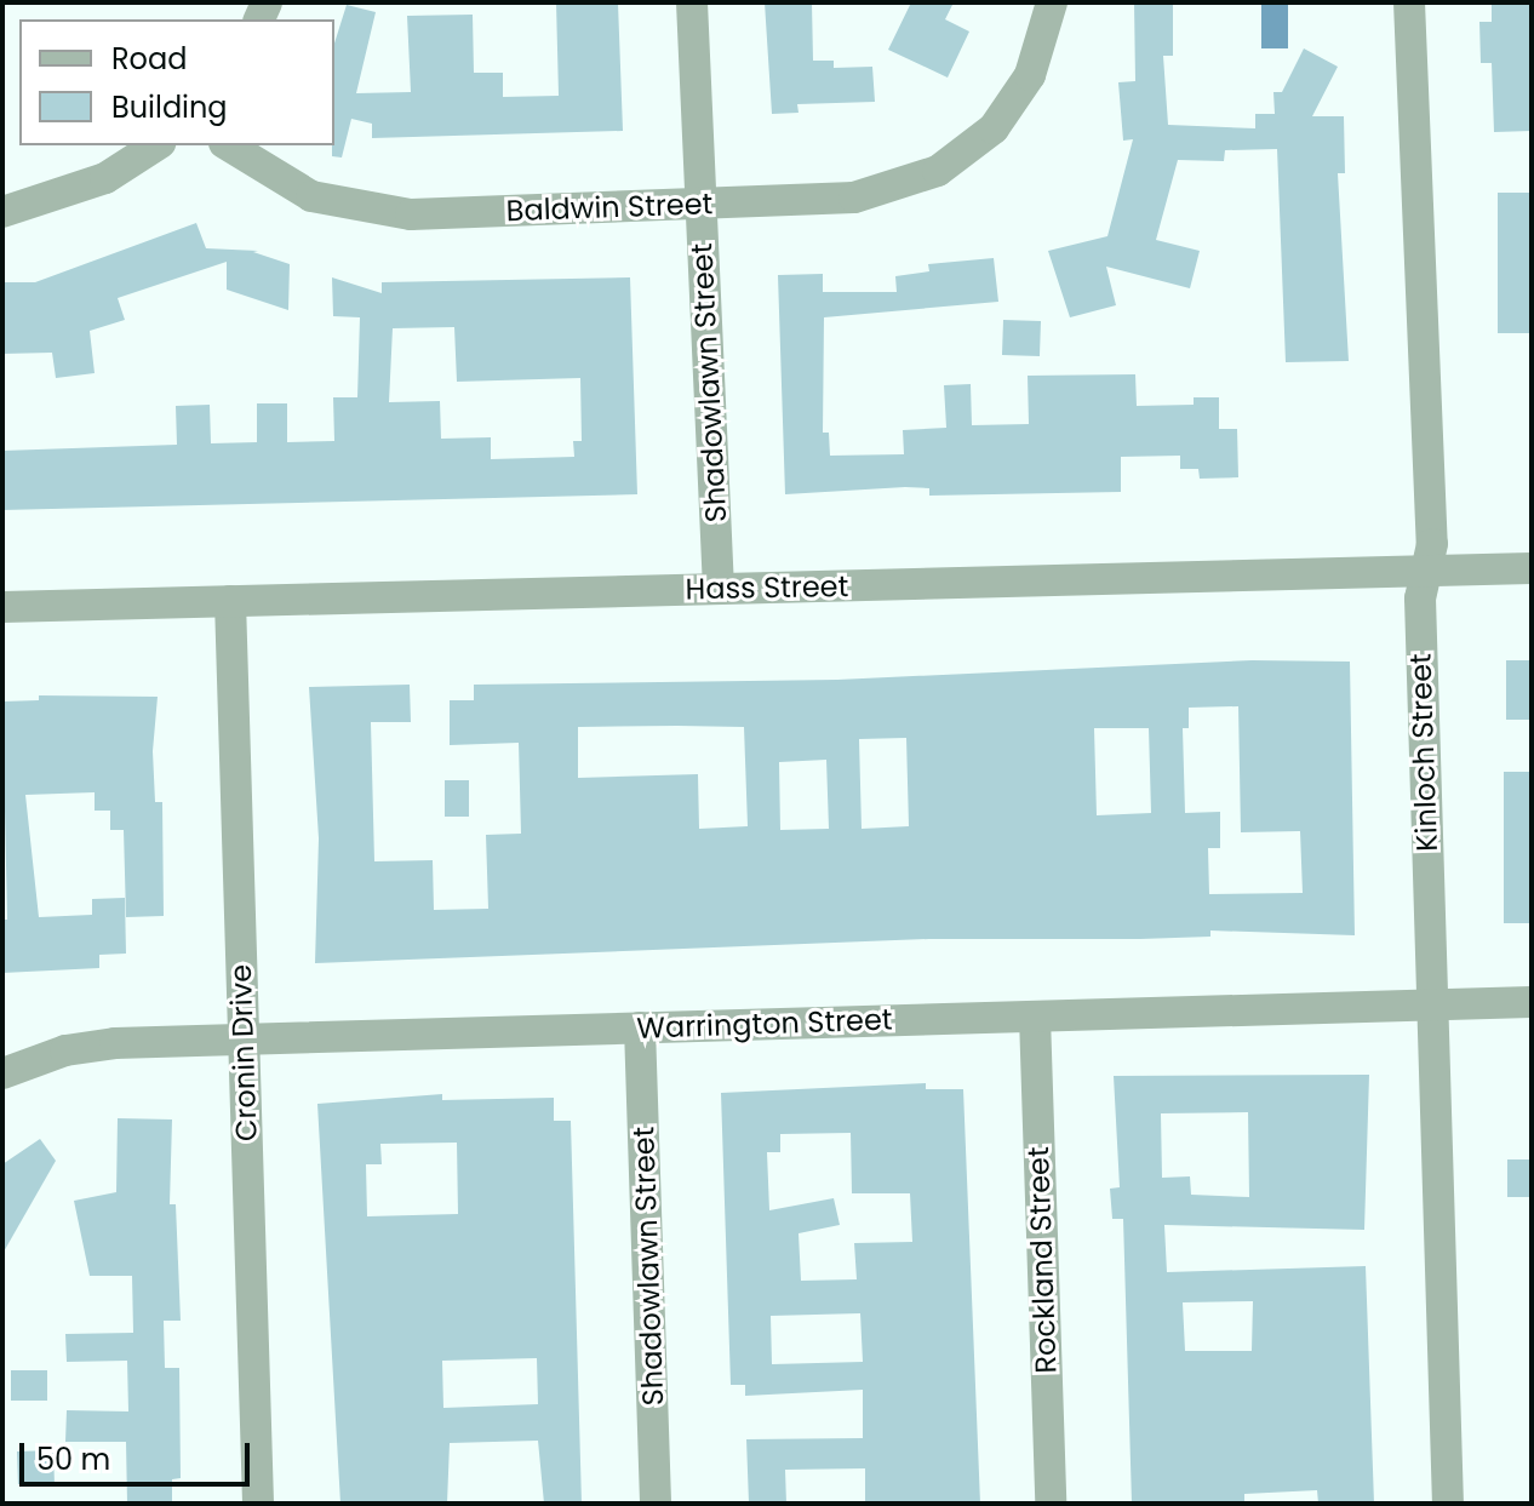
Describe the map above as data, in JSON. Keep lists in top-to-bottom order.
{
  "streets": {
    "street": [
      "Baldwin Street",
      "Shadowlawn Street",
      "Hass Street",
      "Kinloch Street",
      "Warrington Street",
      "Cronin Drive",
      "Rockland Street"
    ]
  },
  "crossings": [
    ["Baldwin Street", "Shadowlawn Street"],
    ["Shadowlawn Street", "Hass Street"],
    ["Shadowlawn Street", "Warrington Street"],
    ["Hass Street", "Kinloch Street"],
    ["Hass Street", "Cronin Drive"],
    ["Kinloch Street", "Warrington Street"],
    ["Warrington Street", "Cronin Drive"],
    ["Warrington Street", "Rockland Street"]
  ],
  "legend": ["Road", "Building"],
  "scale_bar": "50 m"
}
